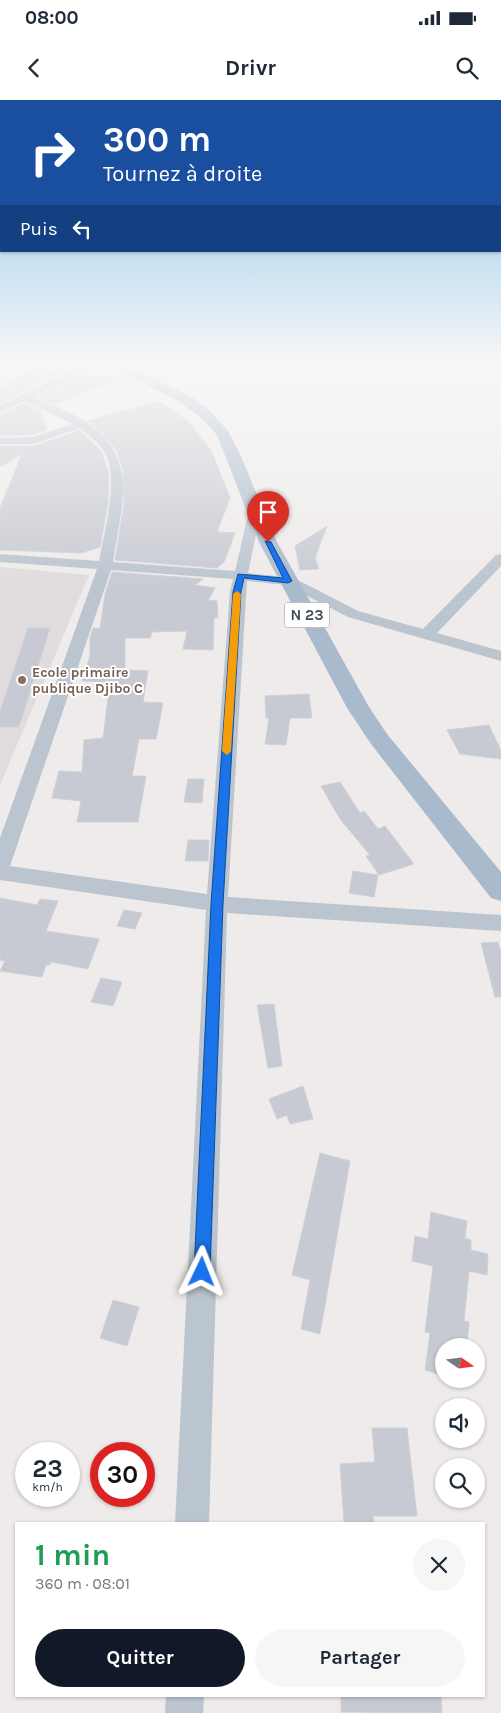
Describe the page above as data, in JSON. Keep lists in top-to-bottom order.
{
  "streets": {
    "main road": ["N 23"]
  },
  "places": ["Ecole primaire publique Djibo C"],
  "north": "right",
  "page": {
    "status": "08:00",
    "header": "Drivr",
    "turn": ["300 m", "Tournez à droite"],
    "then": "Puis",
    "speed": "23 km/h",
    "limit": "30",
    "heading": ["1 min", "360 m · 08:01"],
    "buttons": ["Quitter", "Partager"]
  }
}
